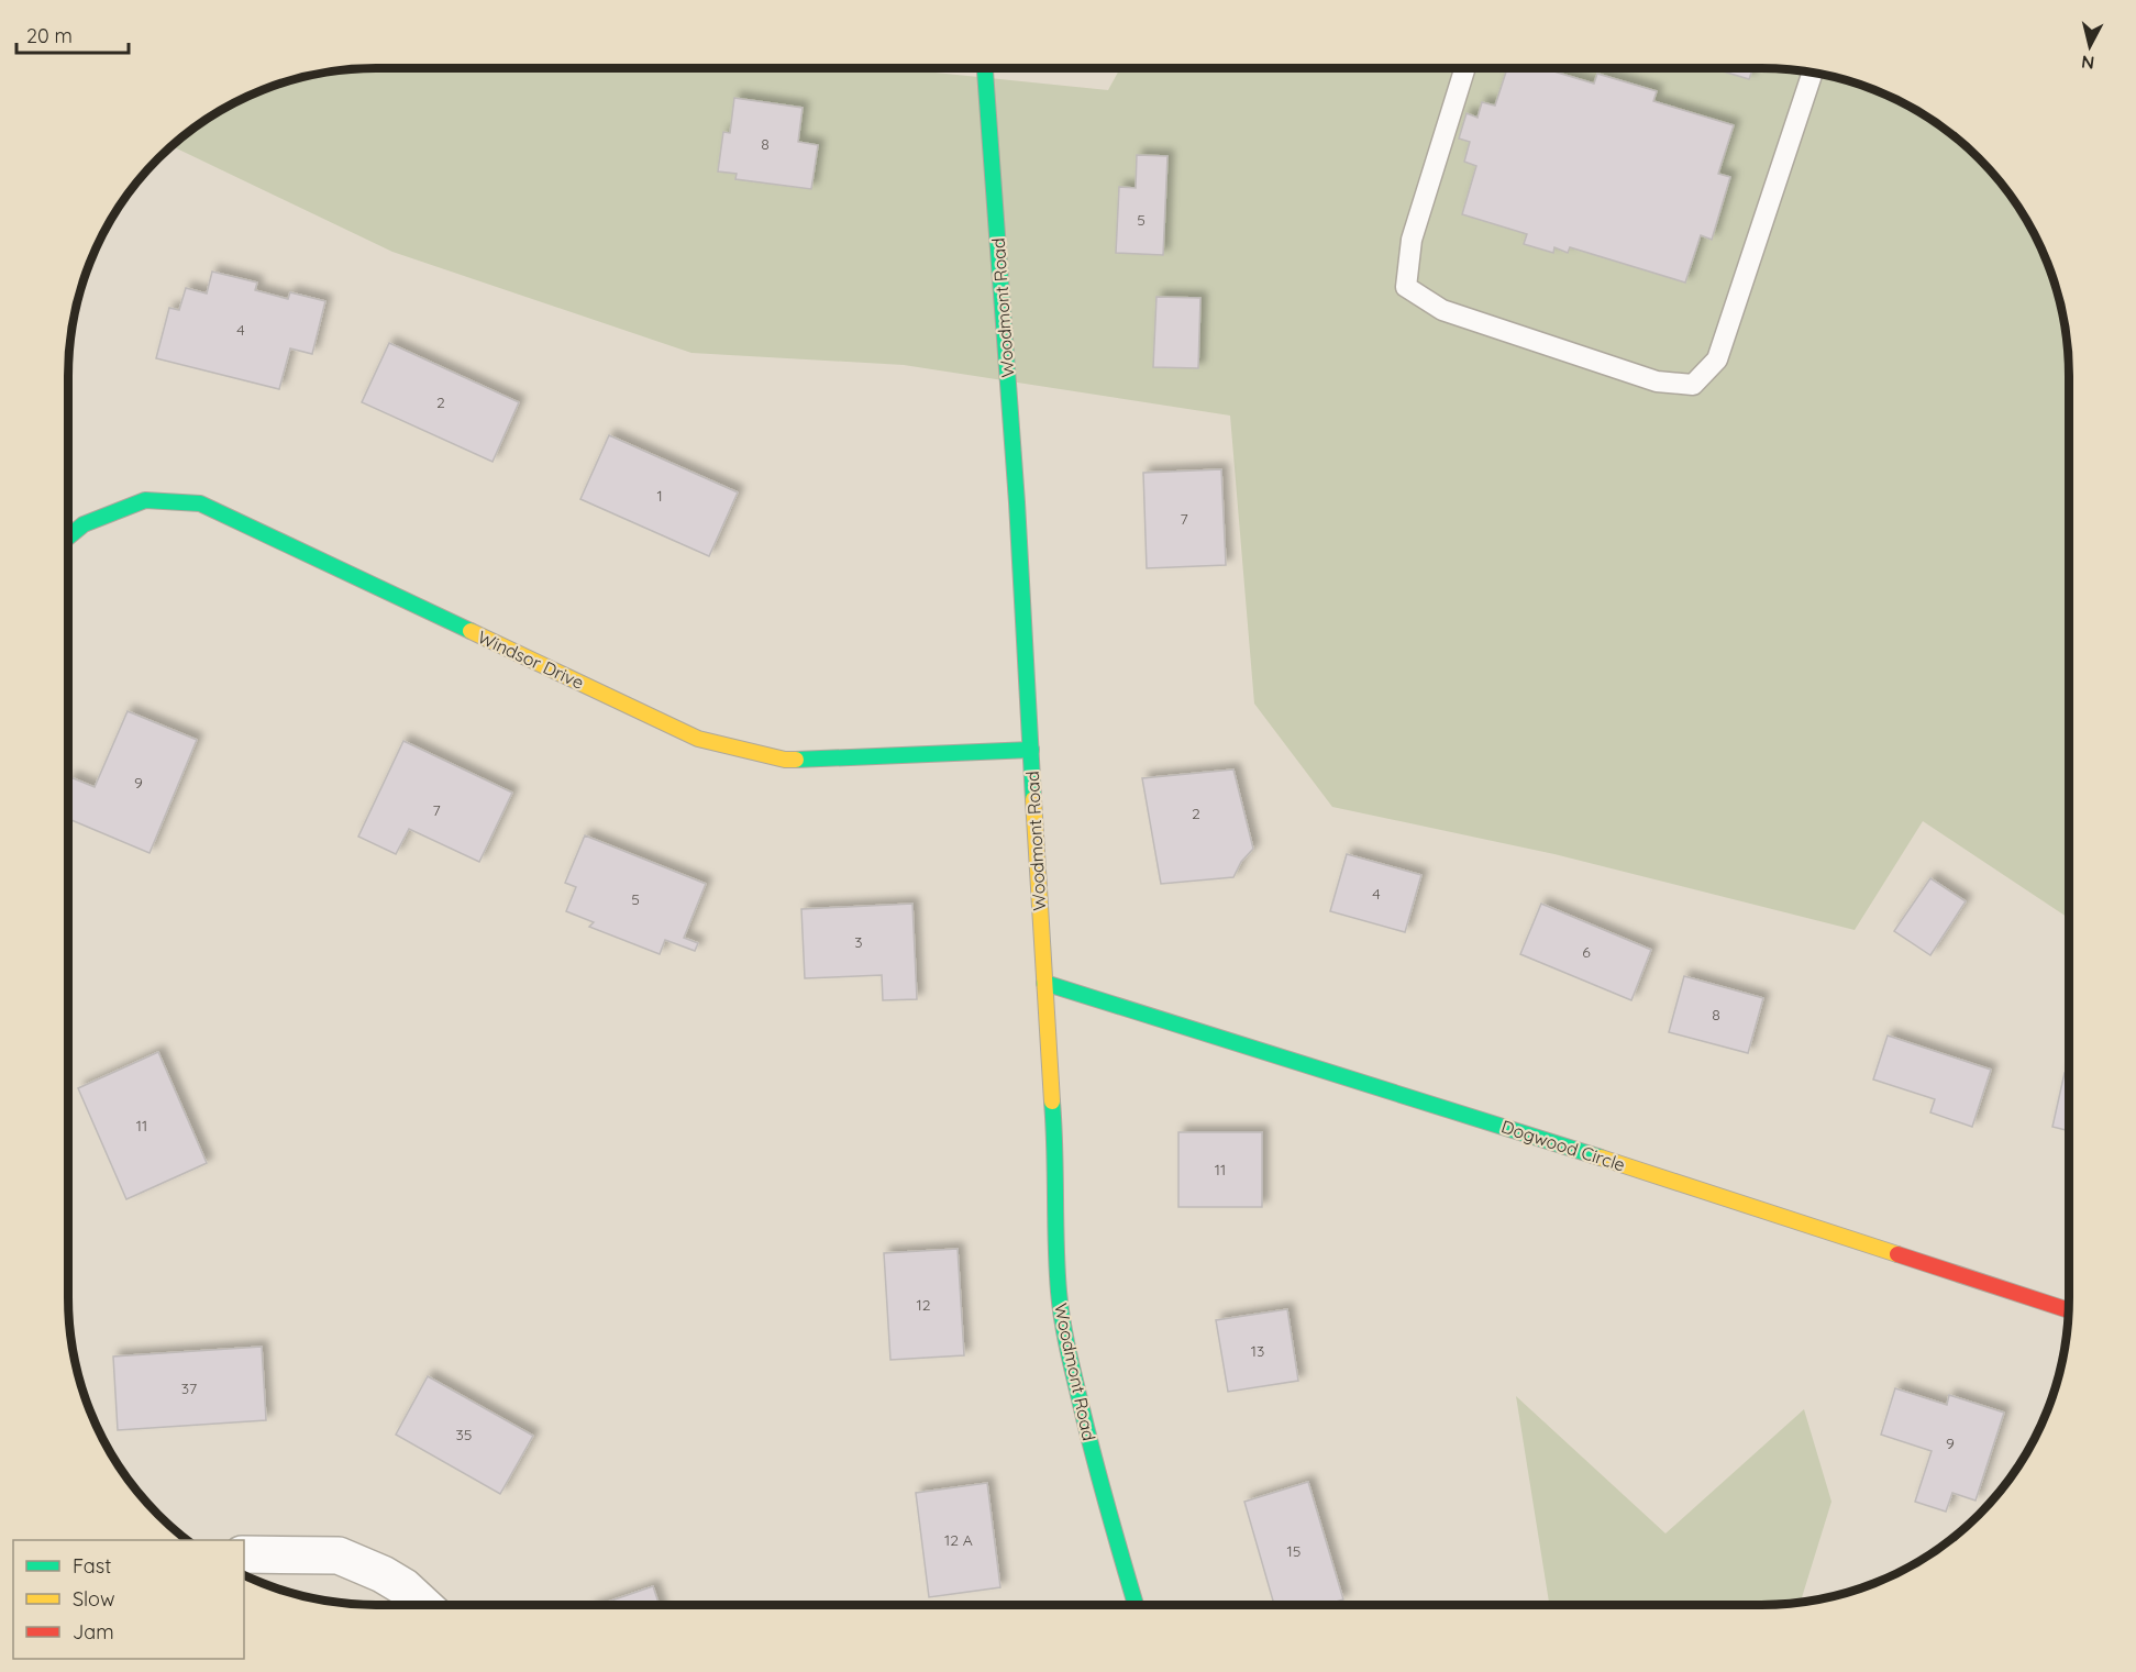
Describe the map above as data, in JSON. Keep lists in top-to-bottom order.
{
  "streets": {
    "street": ["Woodmont Road", "Windsor Drive", "Dogwood Circle"]
  },
  "crossings": [
    ["Woodmont Road", "Windsor Drive"],
    ["Woodmont Road", "Dogwood Circle"]
  ],
  "house_numbers": [
    "8",
    "5",
    "4",
    "2",
    "1",
    "7",
    "9",
    "7",
    "2",
    "4",
    "5",
    "3",
    "6",
    "8",
    "11",
    "11",
    "12",
    "13",
    "37",
    "35",
    "9",
    "12 A",
    "15"
  ],
  "legend": ["Fast", "Slow", "Jam"],
  "scale_bar": "20 m",
  "north": "bottom"
}
